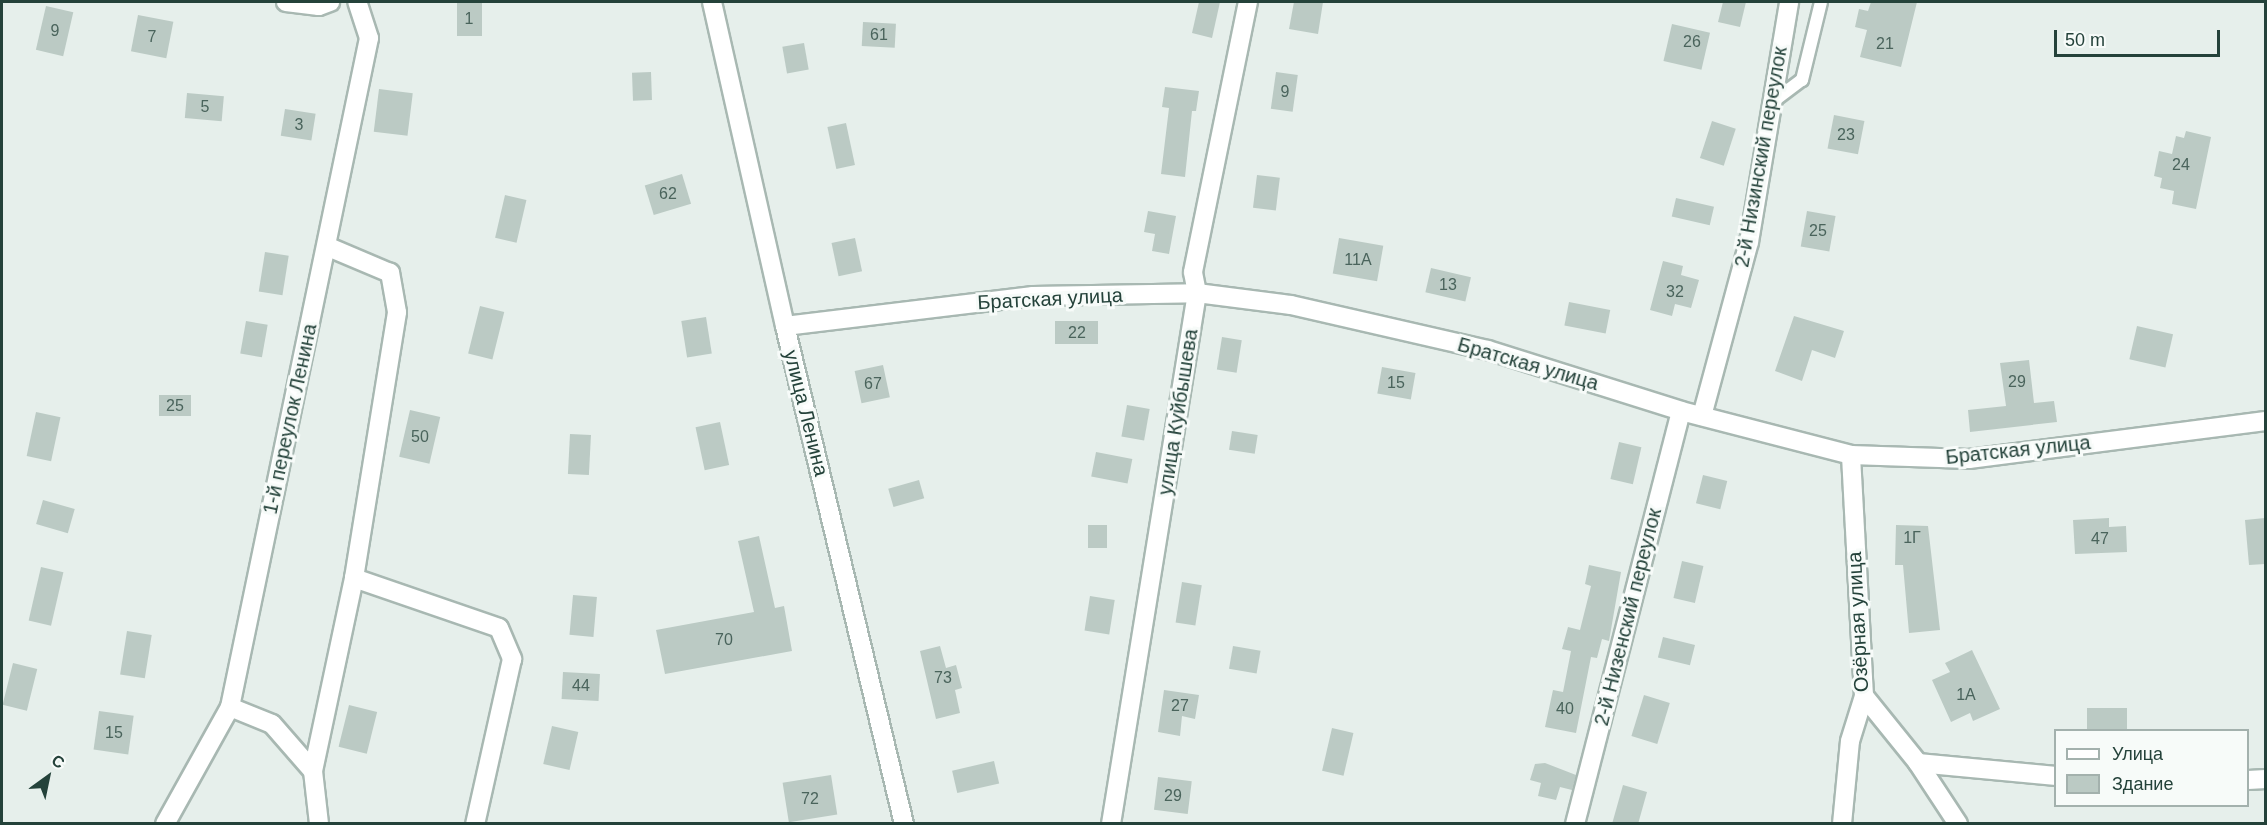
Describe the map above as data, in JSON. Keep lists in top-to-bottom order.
{
  "streets": {
    "street": [
      "2-й Низинский переулок",
      "Братская улица",
      "улица Куйбышева",
      "улица Ленина",
      "1-й переулок Ленина",
      "2-й Низенский переулок",
      "Озёрная улица"
    ]
  },
  "crossings": [
    ["2-й Низинский переулок", "Братская улица"],
    ["Братская улица", "улица Куйбышева"],
    ["Братская улица", "улица Ленина"],
    ["Братская улица", "2-й Низенский переулок"],
    ["Братская улица", "Озёрная улица"]
  ],
  "house_numbers": [
    "1",
    "9",
    "61",
    "7",
    "26",
    "21",
    "9",
    "5",
    "3",
    "23",
    "24",
    "62",
    "25",
    "11А",
    "13",
    "32",
    "22",
    "29",
    "15",
    "67",
    "25",
    "50",
    "1Г",
    "47",
    "70",
    "73",
    "44",
    "1А",
    "27",
    "40",
    "15",
    "29",
    "72"
  ],
  "legend": ["Улица", "Здание"],
  "scale_bar": "50 m",
  "north": "top right"
}
